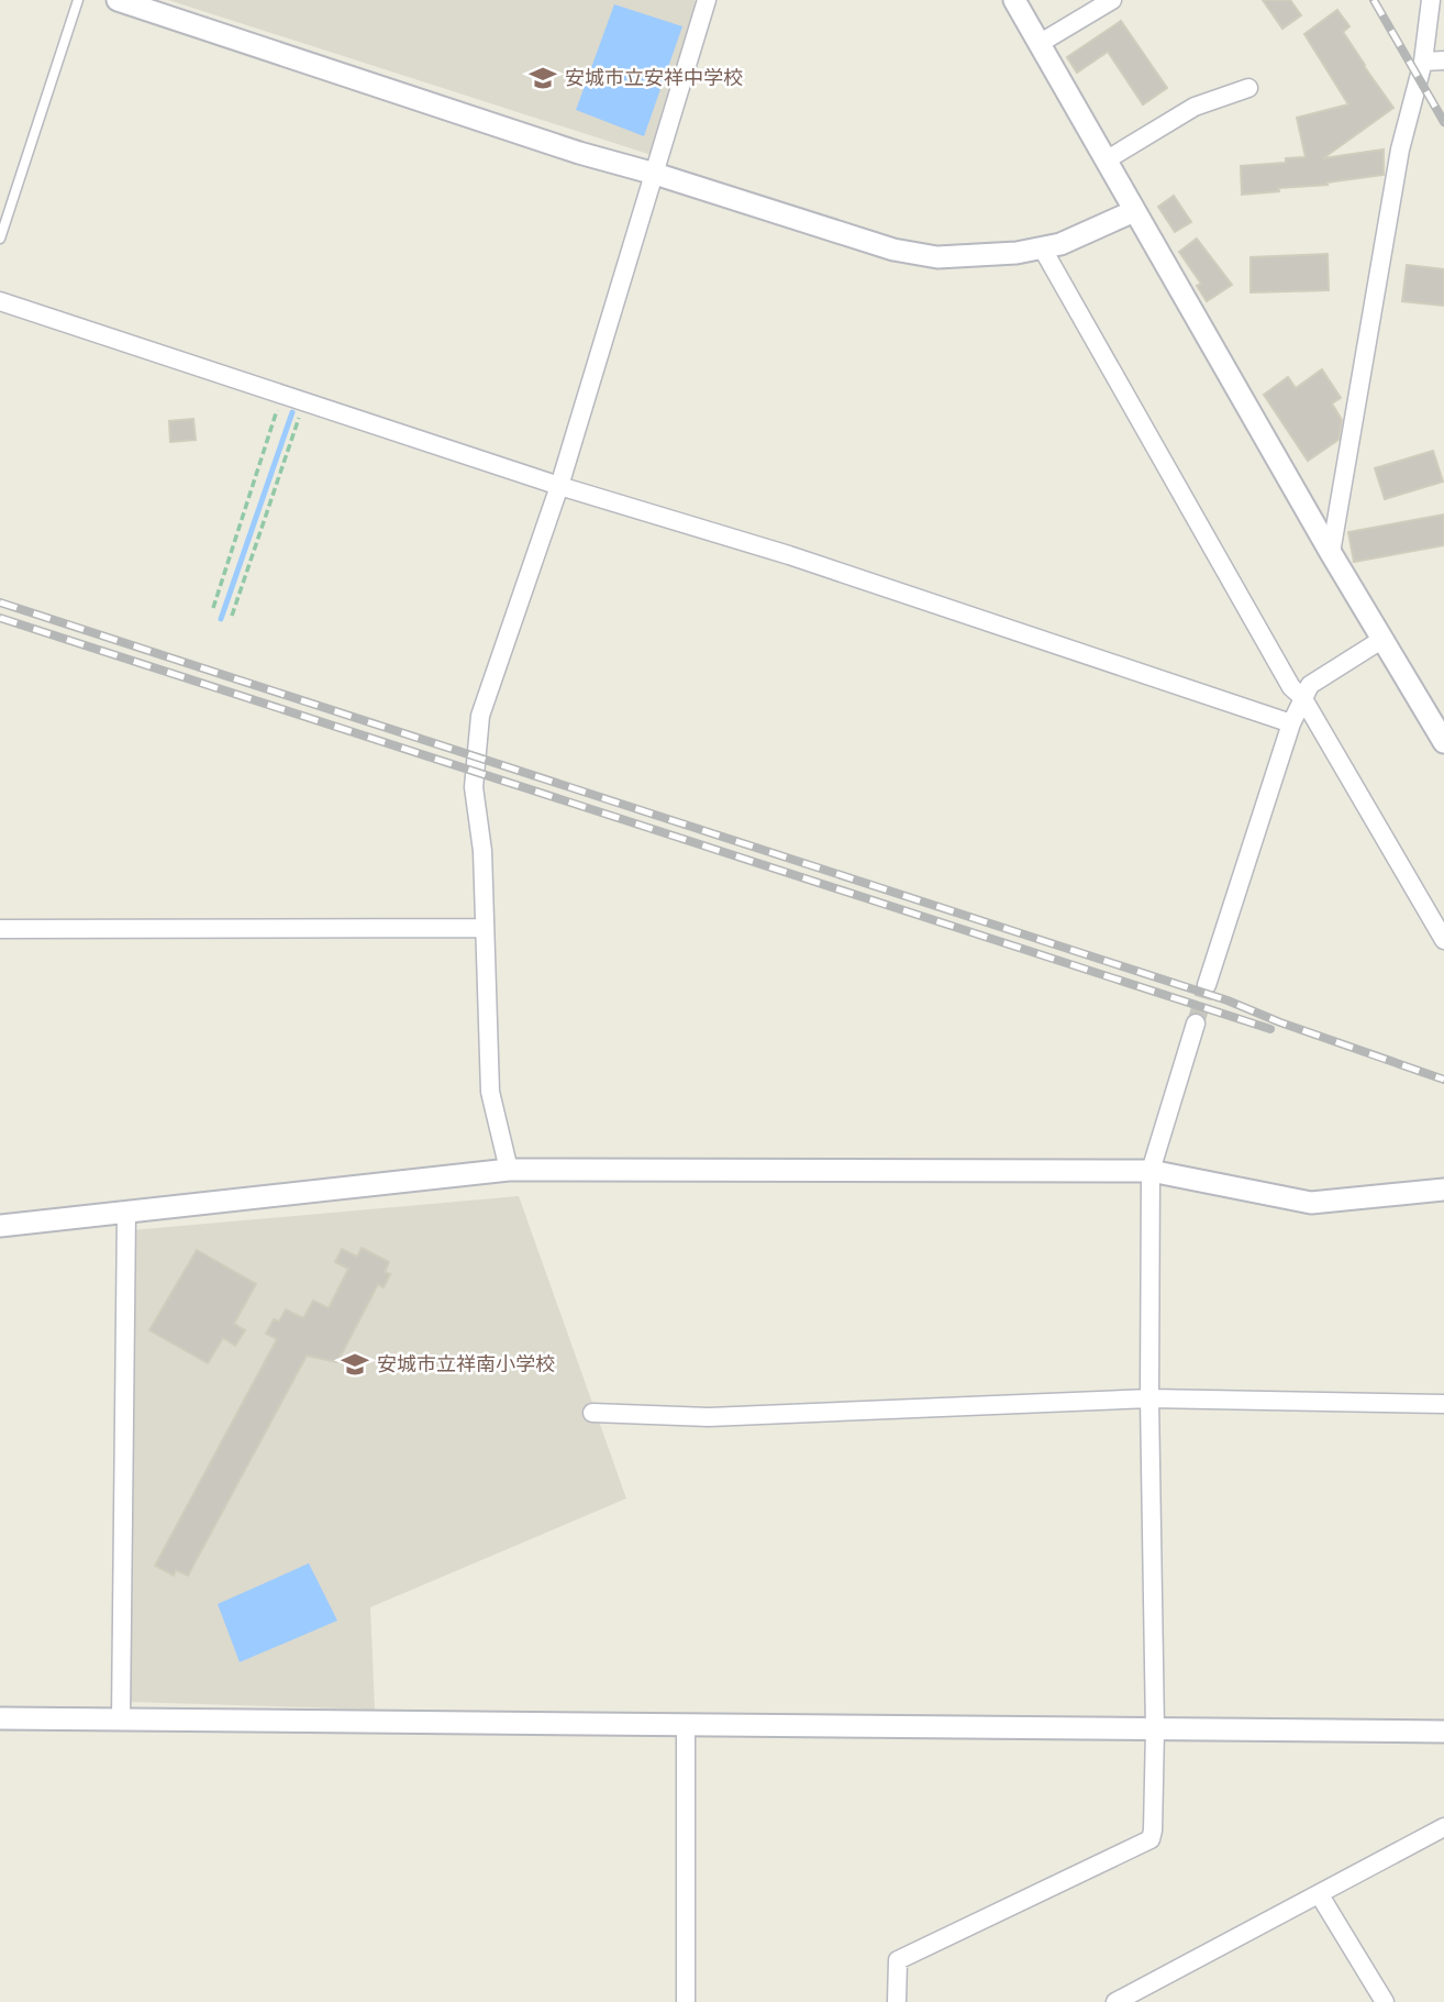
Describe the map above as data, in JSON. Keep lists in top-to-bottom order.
{
  "places": {
    "school or university": ["安城市立安祥中学校", "安城市立祥南小学校"]
  }
}
